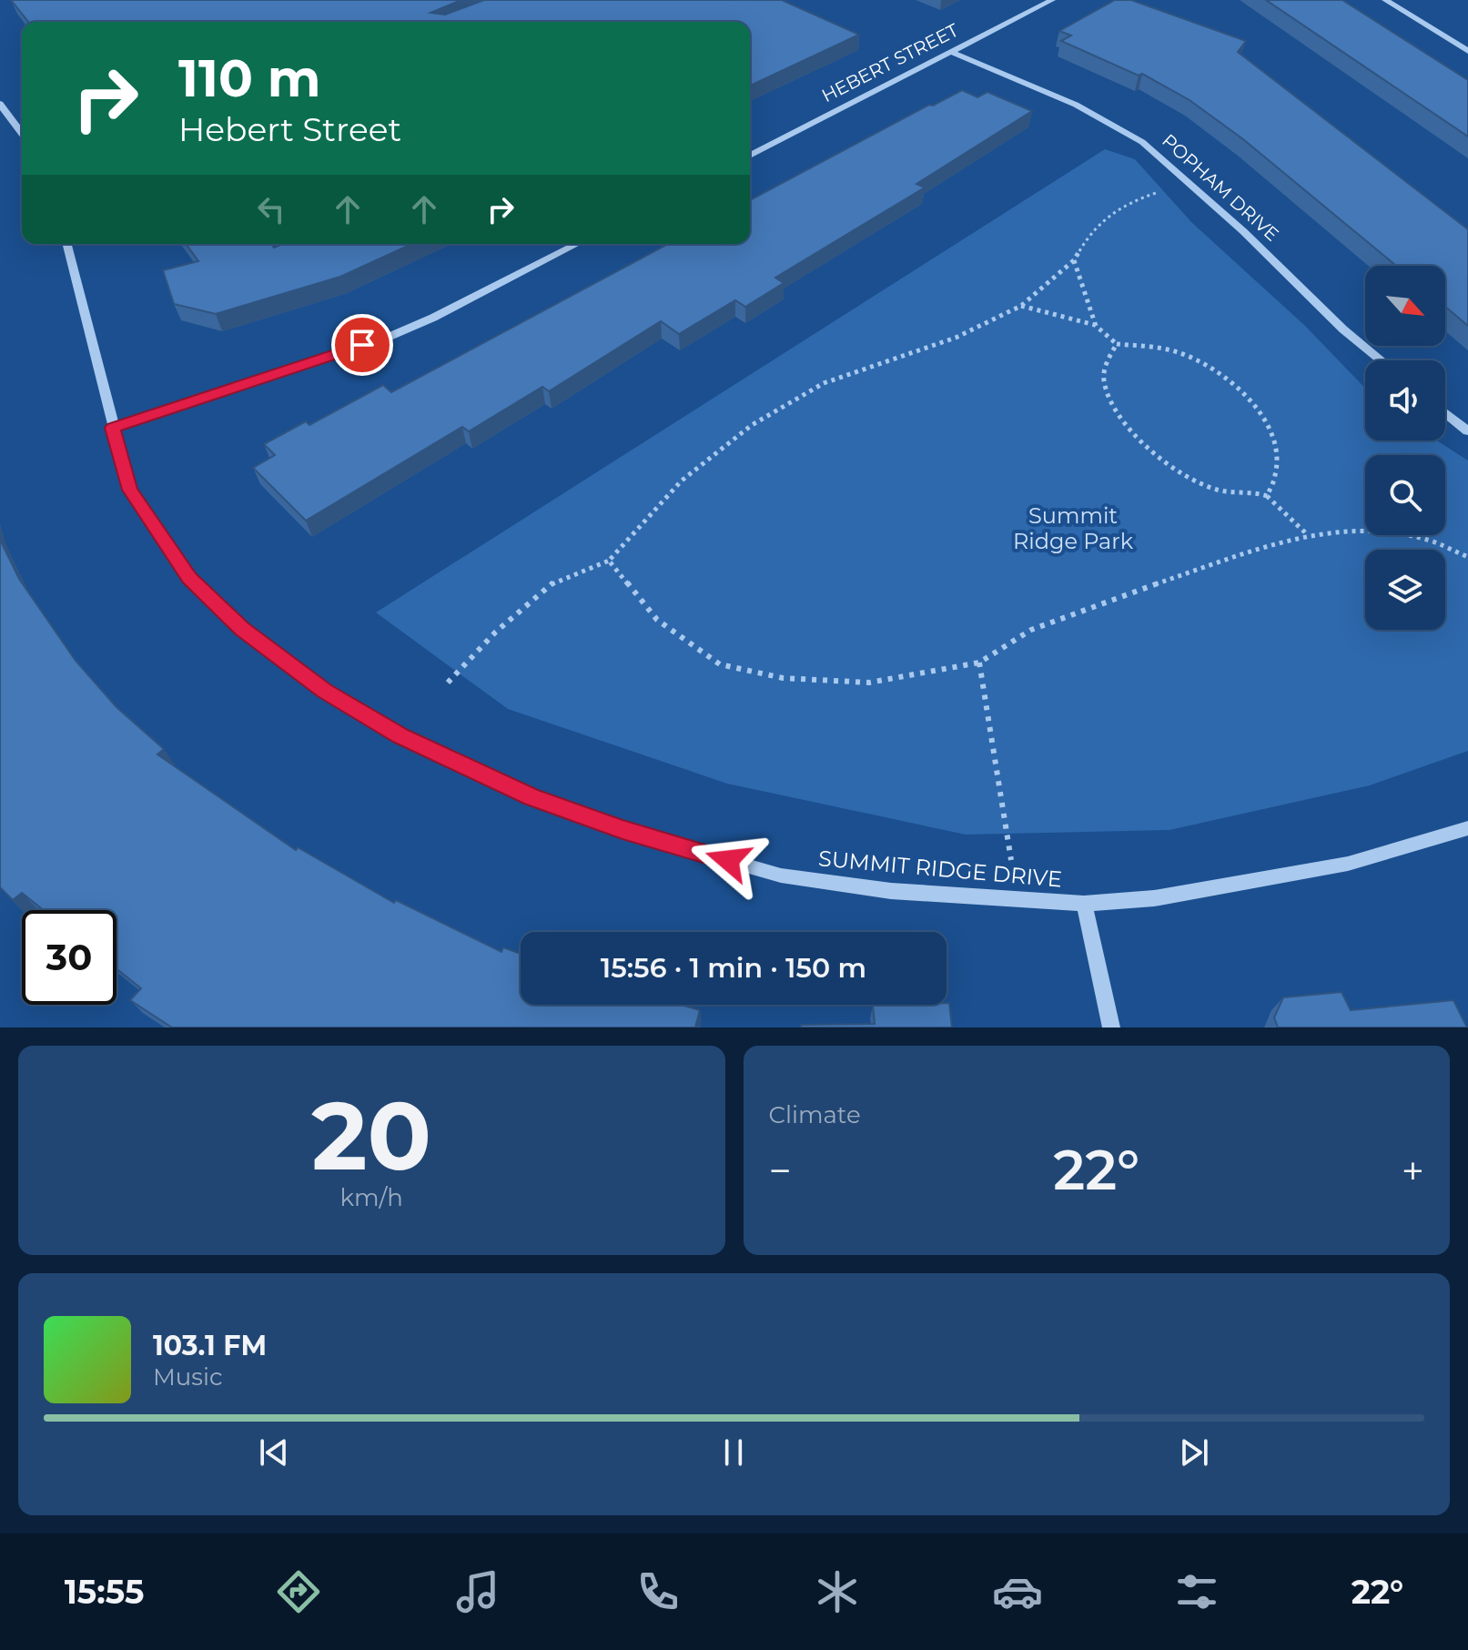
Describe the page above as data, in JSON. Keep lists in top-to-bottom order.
{
  "streets": {
    "street": ["HEBERT STREET", "POPHAM DRIVE", "SUMMIT RIDGE DRIVE"]
  },
  "crossings": [
    ["HEBERT STREET", "POPHAM DRIVE"]
  ],
  "parks": ["Summit Ridge Park"],
  "north": "bottom right",
  "page": {
    "turn": ["110 m", "Hebert Street"],
    "limit": "30",
    "trip": "15:56 · 1 min · 150 m",
    "tile": [
      ["20", "km/h"],
      "Climate"
    ],
    "heat": ["−", "22°", "+"],
    "song": ["103.1 FM", "Music"],
    "tabs": ["15:55", "22°"]
  }
}
